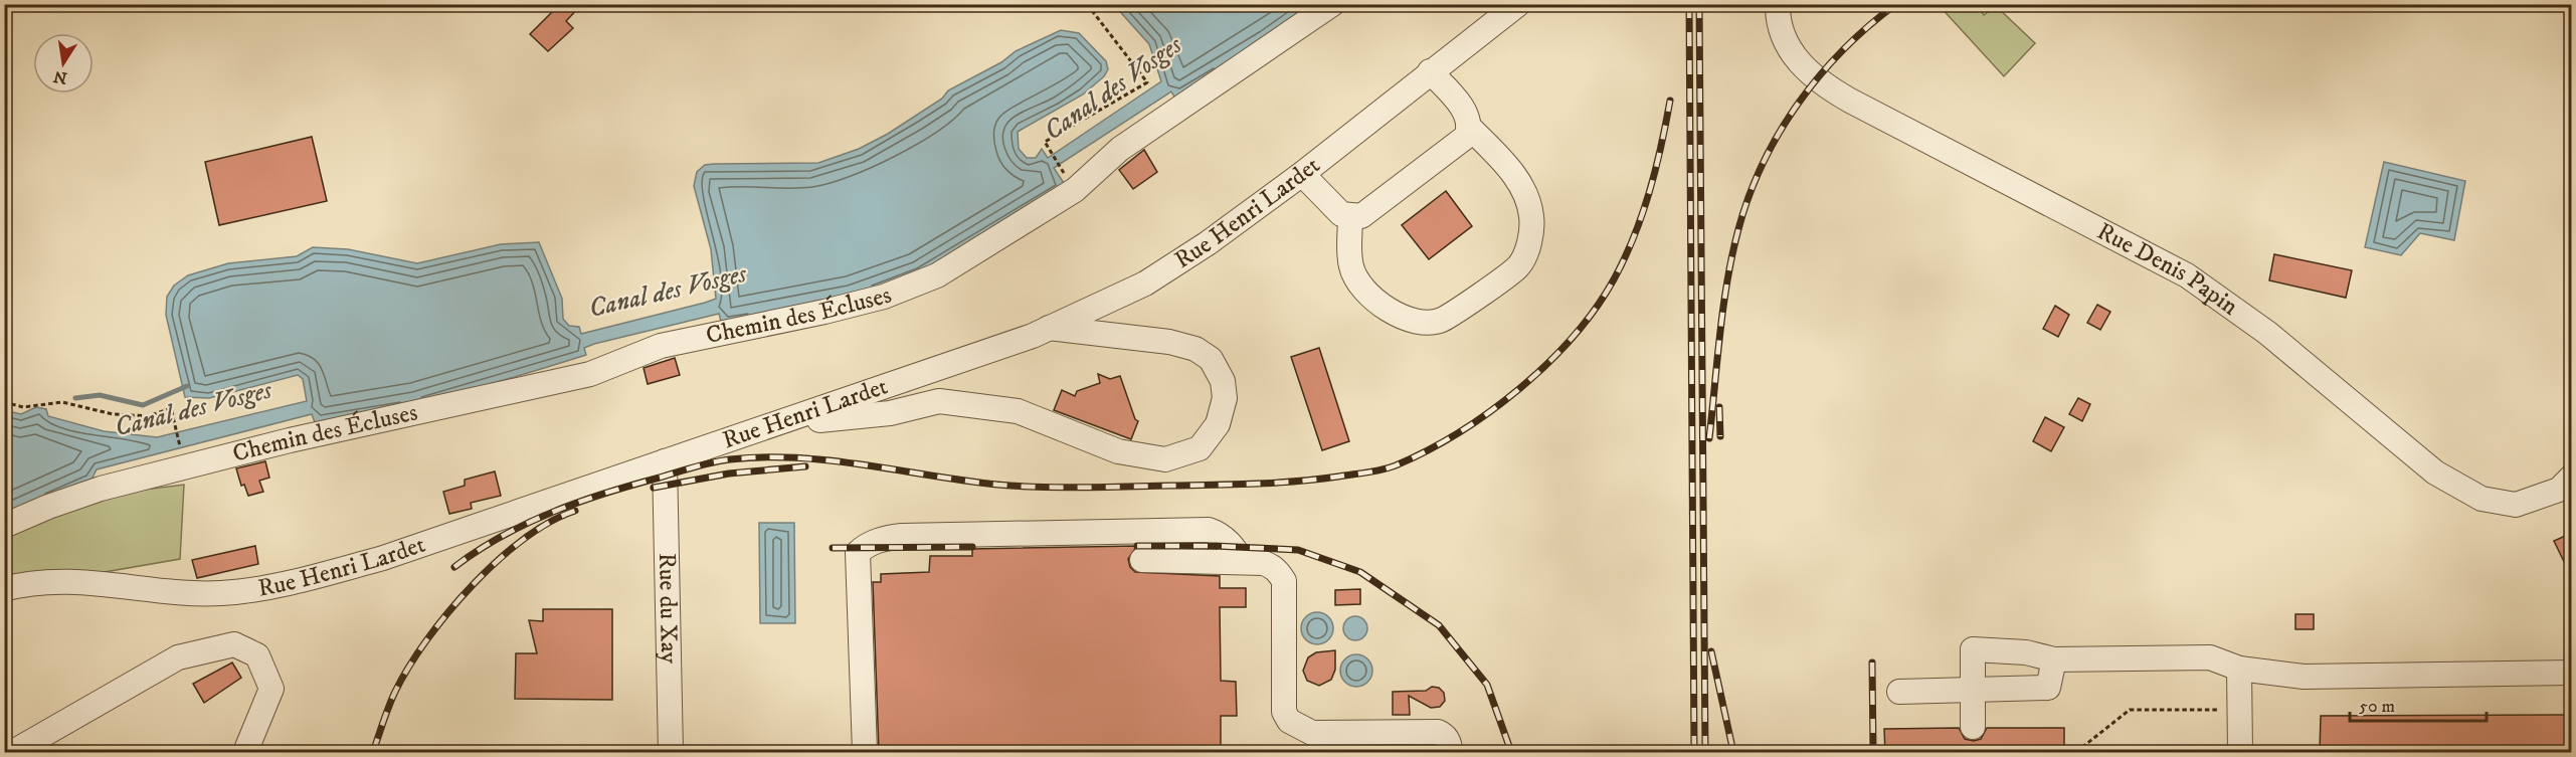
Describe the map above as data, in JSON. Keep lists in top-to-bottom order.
{
  "streets": {
    "street": [
      "Rue Henri Lardet",
      "Rue Denis Papin",
      "Chemin des Écluses",
      "Rue du Xay"
    ]
  },
  "crossings": [
    ["Rue Henri Lardet", "Rue du Xay"]
  ],
  "water": ["Canal des Vosges"],
  "scale_bar": "50 m",
  "north": "bottom"
}
